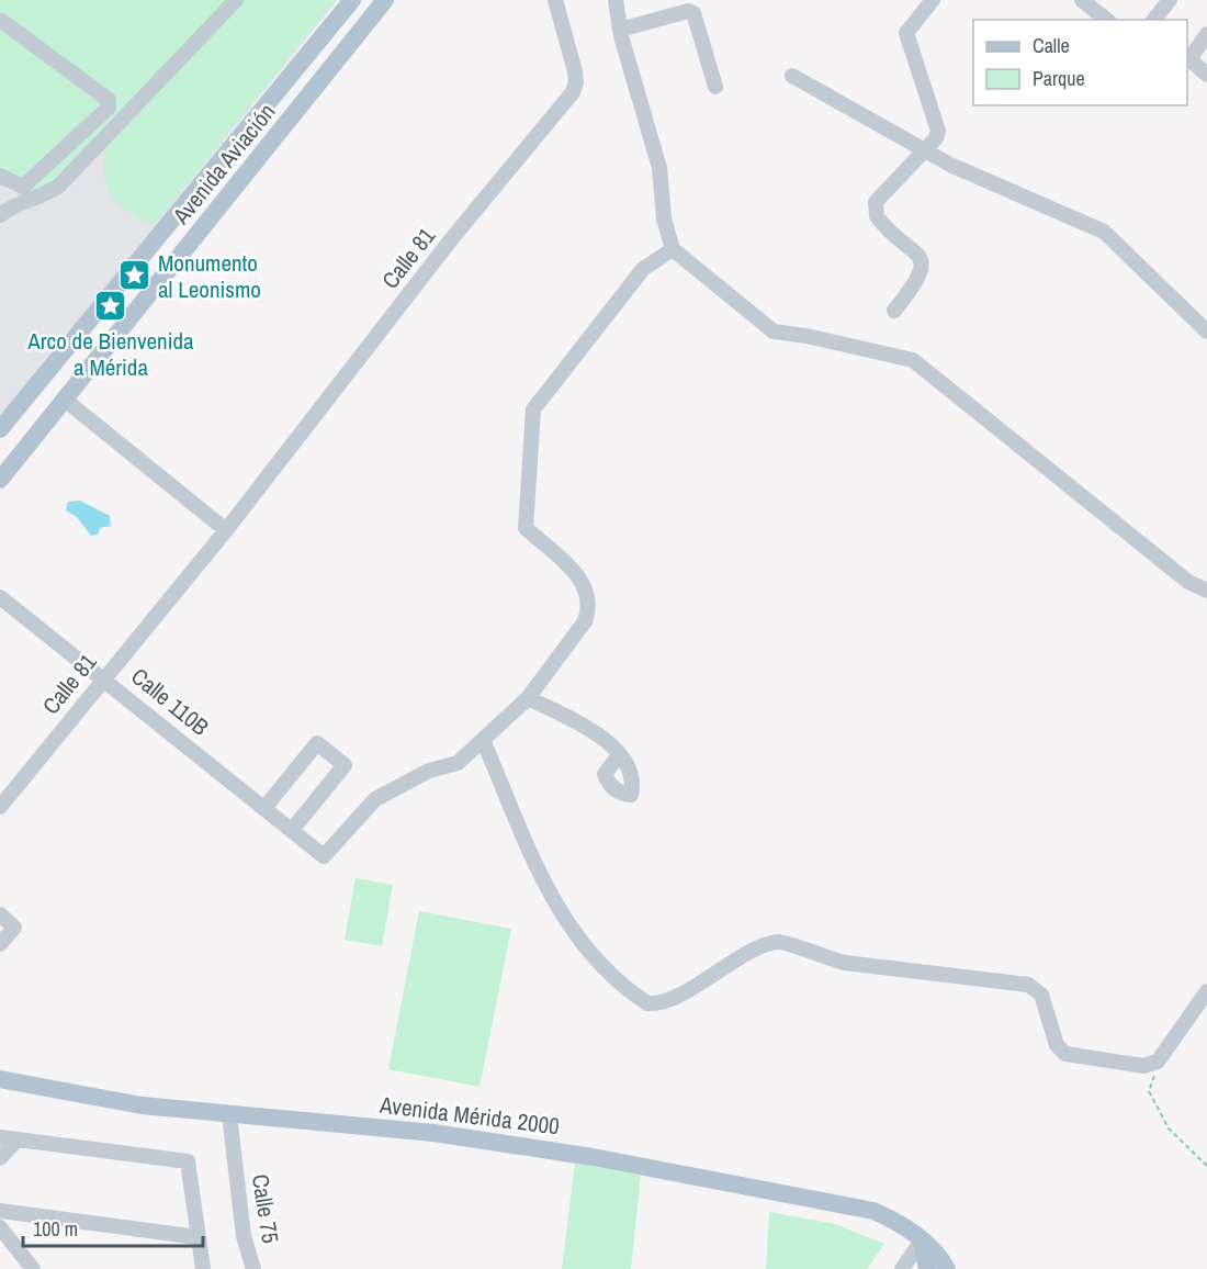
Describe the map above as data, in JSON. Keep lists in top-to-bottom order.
{
  "streets": {
    "main road": ["Avenida Aviación", "Avenida Mérida 2000"],
    "street": ["Calle 81", "Calle 110B", "Calle 75"]
  },
  "crossings": [
    ["Calle 81", "Calle 110B"],
    ["Avenida Mérida 2000", "Calle 75"]
  ],
  "places": {
    "place": ["Monumento al Leonismo", "Arco de Bienvenida a Mérida"]
  },
  "legend": ["Calle", "Parque"],
  "scale_bar": "100 m"
}
